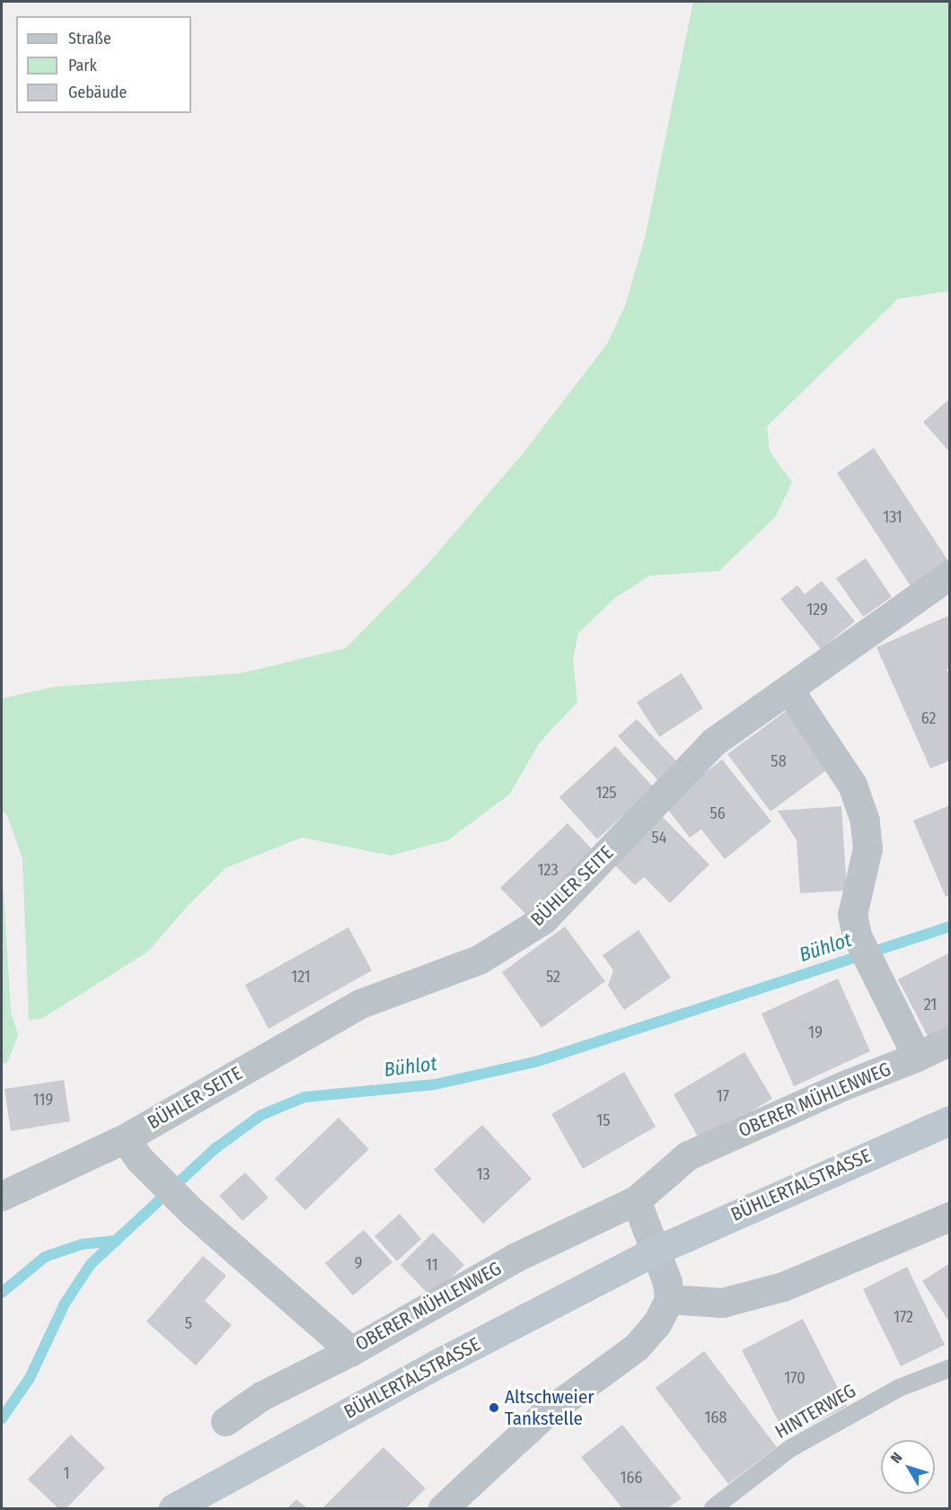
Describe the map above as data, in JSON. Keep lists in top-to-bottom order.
{
  "streets": {
    "main road": ["BÜHLERTALSTRASSE"],
    "street": ["BÜHLER SEITE", "OBERER MÜHLENWEG"],
    "lane": ["HINTERWEG"]
  },
  "crossings": [
    ["BÜHLER SEITE", "OBERER MÜHLENWEG"]
  ],
  "water": ["Bühlot"],
  "places": ["Altschweier Tankstelle"],
  "house_numbers": [
    "131",
    "129",
    "62",
    "58",
    "125",
    "56",
    "54",
    "123",
    "121",
    "52",
    "21",
    "19",
    "17",
    "119",
    "15",
    "13",
    "9",
    "11",
    "172",
    "5",
    "170",
    "168",
    "1",
    "166"
  ],
  "legend": ["Straße", "Park", "Gebäude"],
  "north": "top left"
}
